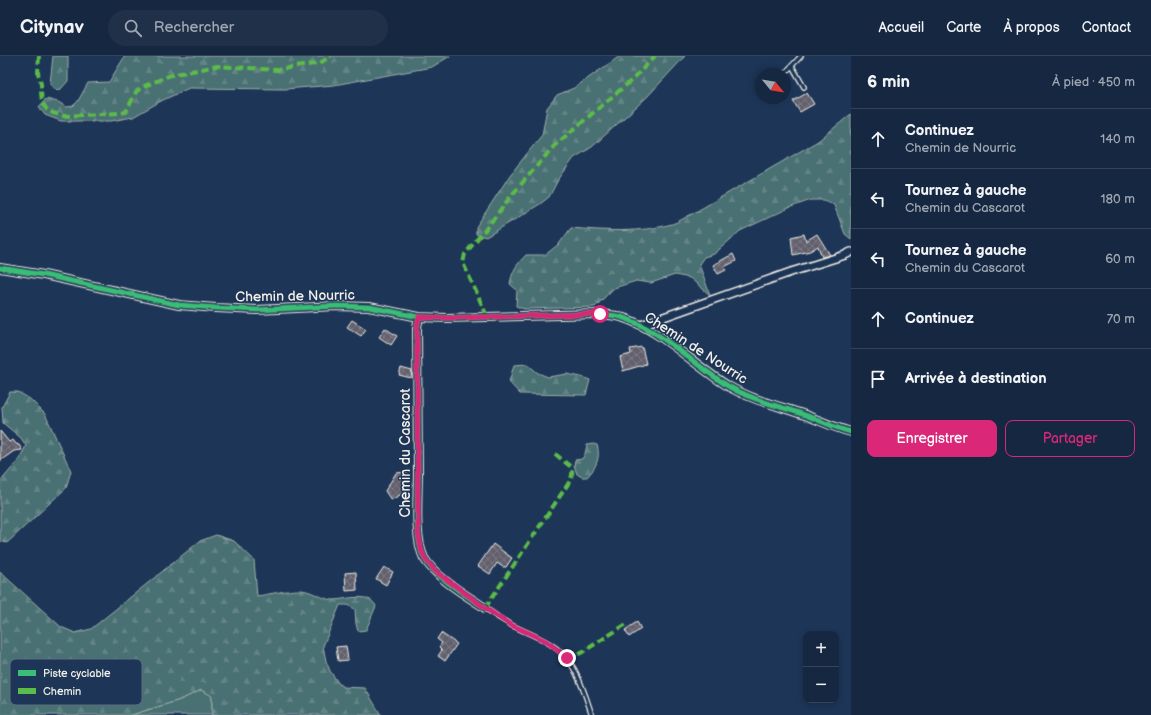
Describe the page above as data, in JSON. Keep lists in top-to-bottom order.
{
  "streets": {
    "street": ["Chemin de Nourric", "Chemin du Cascarot"]
  },
  "crossings": [
    ["Chemin de Nourric", "Chemin du Cascarot"]
  ],
  "legend": ["Piste cyclable", "Chemin"],
  "north": "bottom right",
  "page": {
    "header": "Citynav",
    "search": "Rechercher",
    "nav": [
      "Accueil",
      "Carte",
      "À propos",
      "Contact"
    ],
    "heading": ["6 min", "À pied · 450 m"],
    "list": [
      ["Continuez", "Chemin de Nourric", "140 m"],
      ["Tournez à gauche", "Chemin du Cascarot", "180 m"],
      ["Tournez à gauche", "Chemin du Cascarot", "60 m"],
      ["Continuez", "70 m"],
      "Arrivée à destination"
    ],
    "buttons": ["Enregistrer", "Partager"],
    "map_buttons": ["+", "−"]
  }
}
